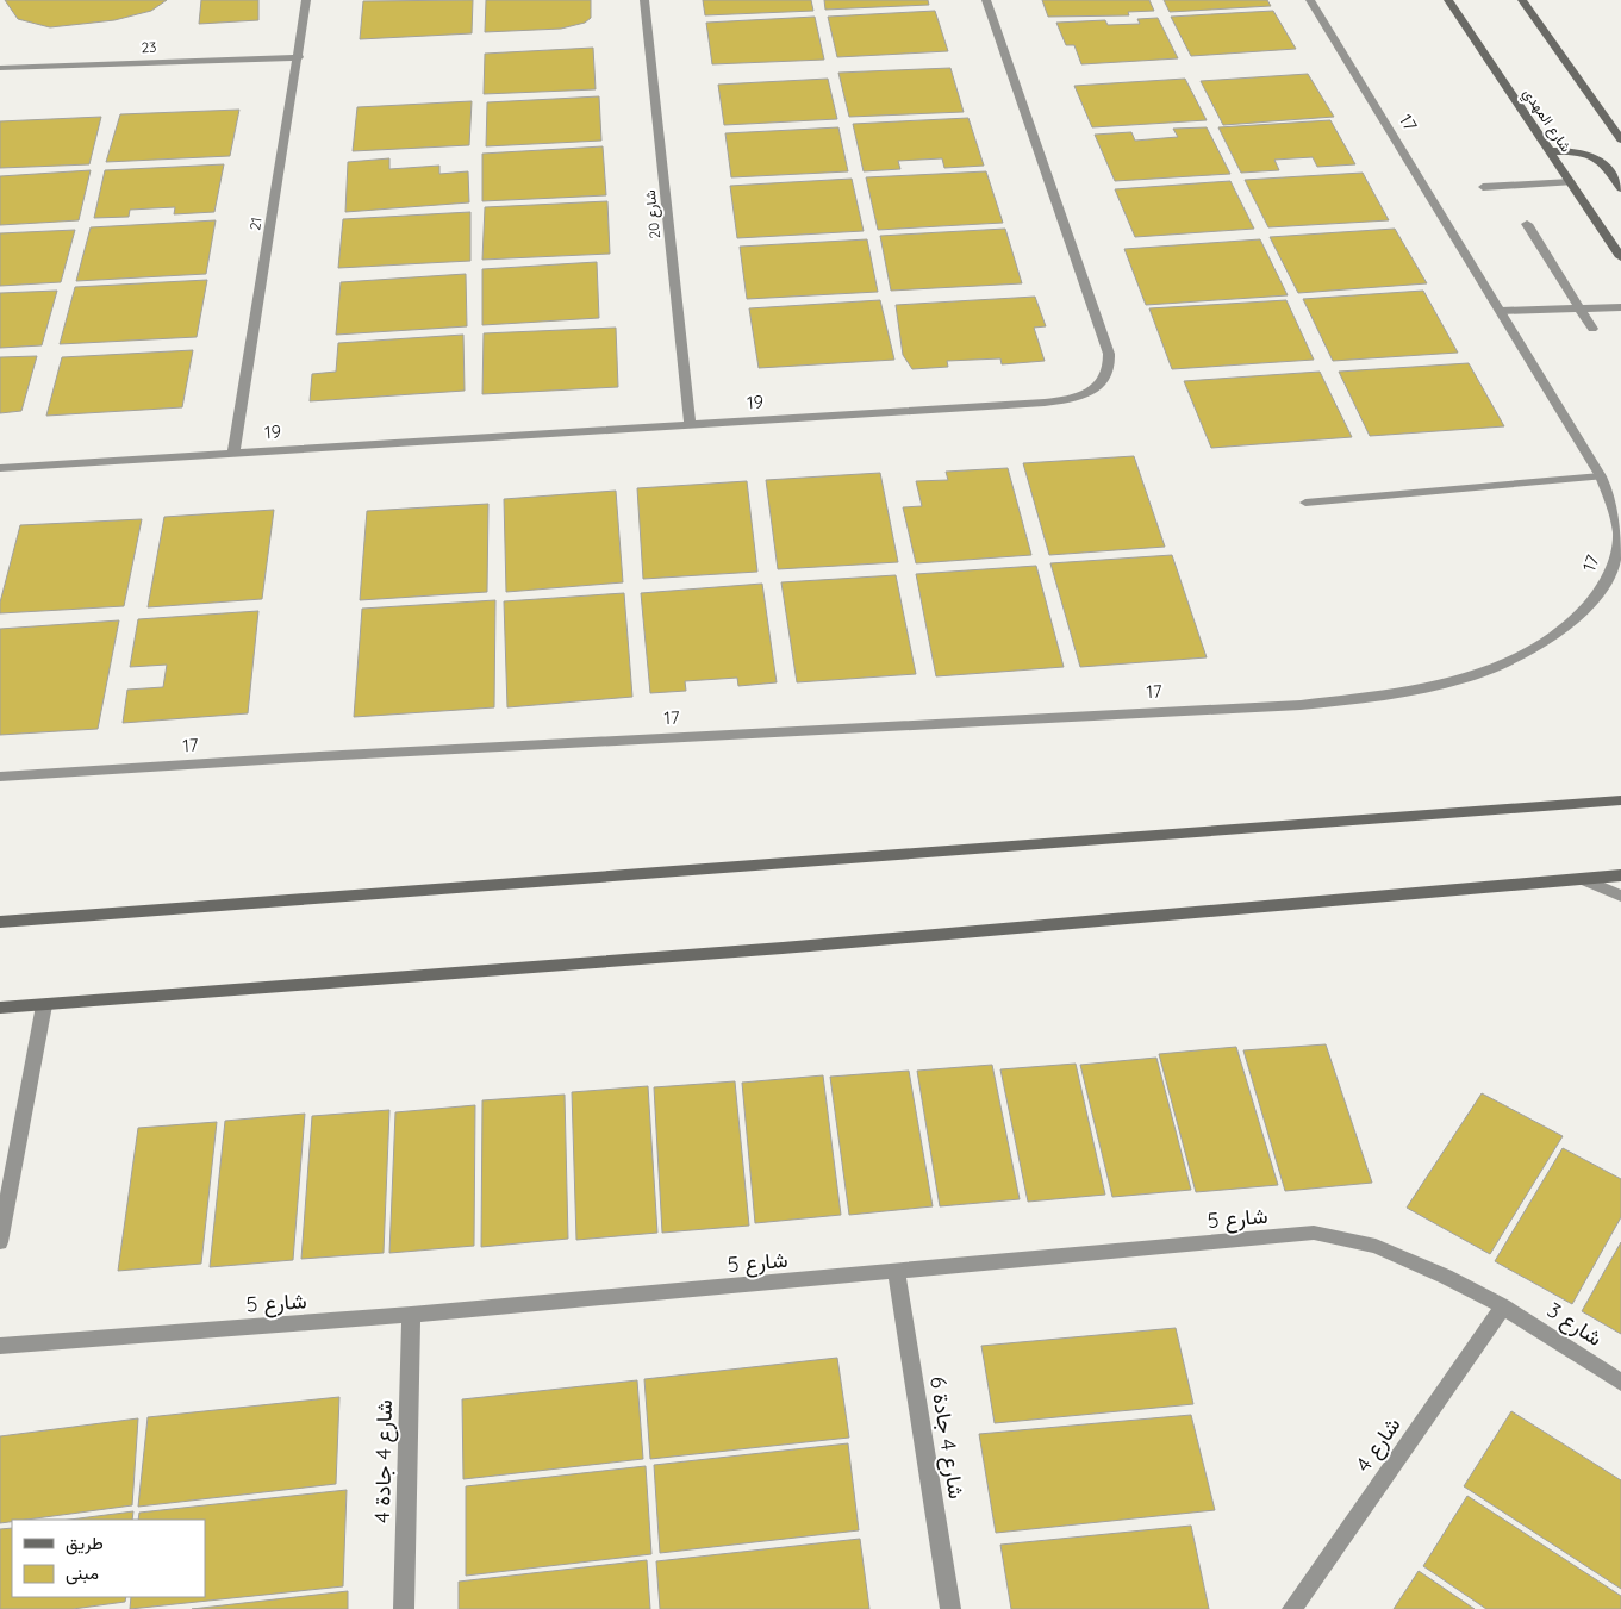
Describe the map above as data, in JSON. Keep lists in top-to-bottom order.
{
  "streets": {
    "street": [
      "23",
      "شارع المهدي",
      "17",
      "شارع 20",
      "21",
      "19",
      "شارع 5",
      "شارع 3",
      "شارع 4 جادة 6",
      "شارع 4",
      "شارع 4 جادة 4"
    ]
  },
  "crossings": [
    ["23", "21"],
    ["شارع 20", "19"],
    ["21", "19"],
    ["شارع 5", "شارع 3"],
    ["شارع 5", "شارع 4 جادة 6"],
    ["شارع 5", "شارع 4"],
    ["شارع 5", "شارع 4 جادة 4"],
    ["شارع 3", "شارع 4"]
  ],
  "legend": ["طريق", "مبنى"]
}
